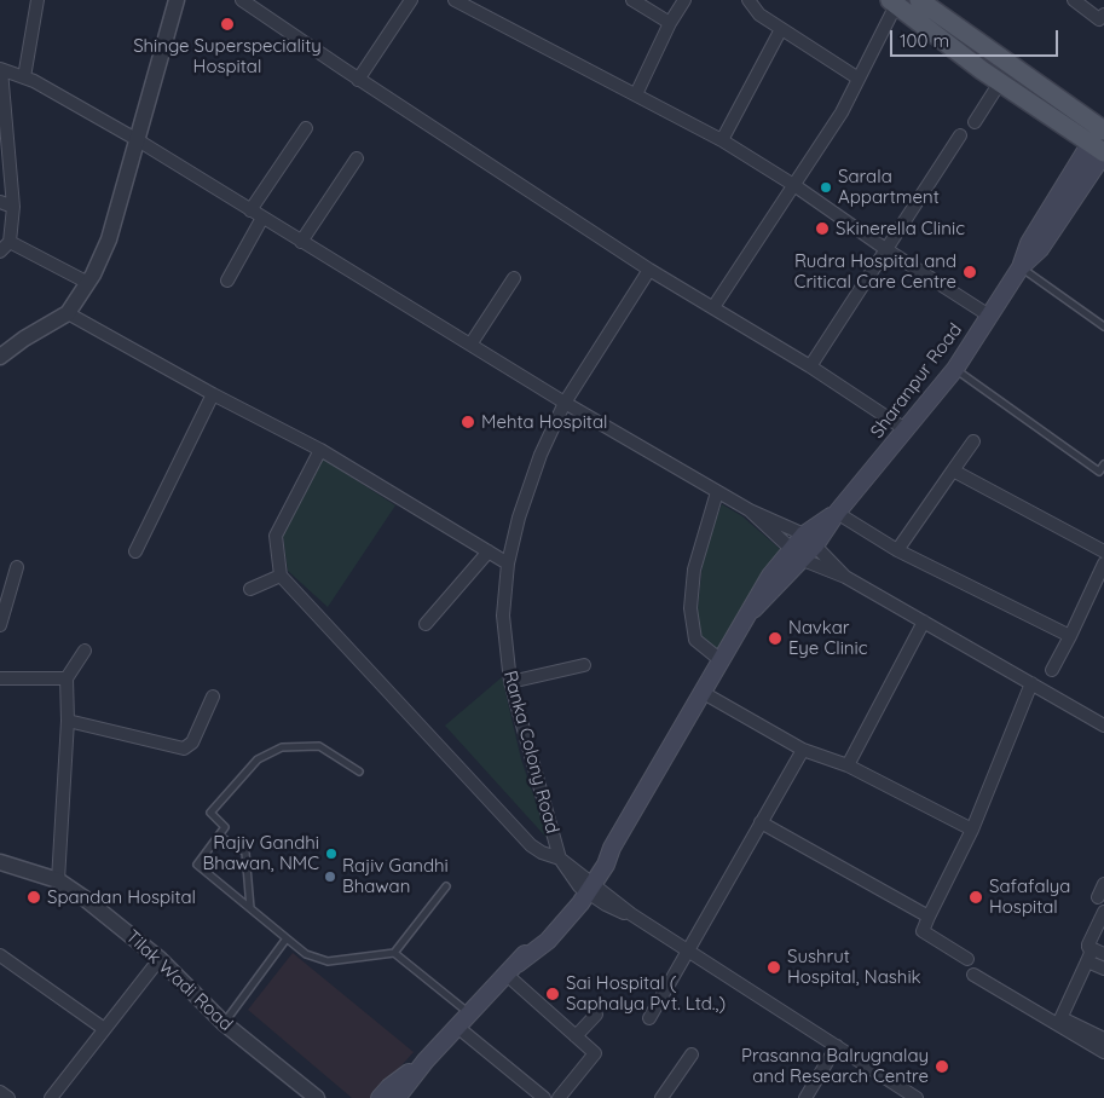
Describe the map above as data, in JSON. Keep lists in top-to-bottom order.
{
  "streets": {
    "main road": ["Sharanpur Road"],
    "street": ["Ranka Colony Road", "Tilak Wadi Road"]
  },
  "crossings": [
    ["Sharanpur Road", "Ranka Colony Road"]
  ],
  "places": [
    "Shinge Superspeciality Hospital",
    "Sarala Appartment",
    "Skinerella Clinic",
    "Rudra Hospital and Critical Care Centre",
    "Mehta Hospital",
    "Navkar Eye Clinic",
    "Rajiv Gandhi Bhawan, NMC",
    "Rajiv Gandhi Bhawan",
    "Spandan Hospital",
    "Safafalya Hospital",
    "Sushrut Hospital, Nashik",
    "Sai Hospital ( Saphalya Pvt. Ltd.,)",
    "Prasanna Balrugnalay and Research Centre"
  ],
  "scale_bar": "100 m"
}
